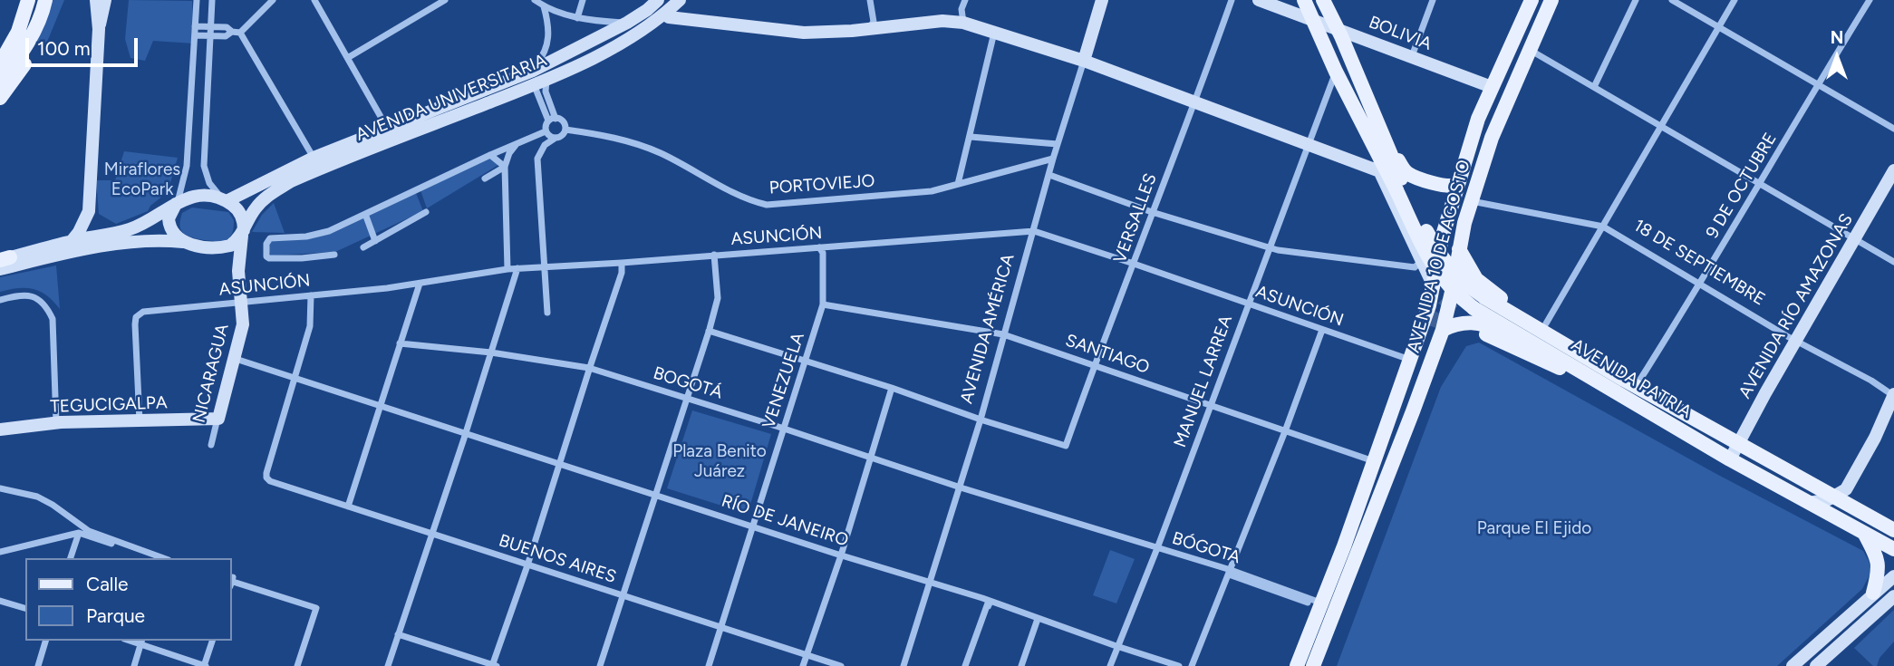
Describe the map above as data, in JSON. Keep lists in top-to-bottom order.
{
  "streets": {
    "main road": ["AVENIDA 10 DE AGOSTO", "AVENIDA PATRIA"],
    "street": [
      "BOLIVIA",
      "AVENIDA UNIVERSITARIA",
      "PORTOVIEJO",
      "9 DE OCTUBRE",
      "VERSALLES",
      "ASUNCIÓN",
      "18 DE SEPTIEMBRE",
      "AVENIDA RÍO AMAZONAS",
      "AVENIDA AMÉRICA",
      "SANTIAGO",
      "NICARAGUA",
      "VENEZUELA",
      "MANUEL LARREA",
      "BOGOTÁ",
      "TEGUCIGALPA",
      "RÍO DE JANEIRO",
      "BÓGOTA",
      "BUENOS AIRES"
    ]
  },
  "crossings": [
    ["BOLIVIA", "AVENIDA 10 DE AGOSTO"],
    ["AVENIDA UNIVERSITARIA", "NICARAGUA"],
    ["PORTOVIEJO", "AVENIDA AMÉRICA"],
    ["9 DE OCTUBRE", "18 DE SEPTIEMBRE"],
    ["9 DE OCTUBRE", "AVENIDA PATRIA"],
    ["VERSALLES", "ASUNCIÓN"],
    ["VERSALLES", "AVENIDA AMÉRICA"],
    ["VERSALLES", "SANTIAGO"],
    ["ASUNCIÓN", "AVENIDA 10 DE AGOSTO"],
    ["ASUNCIÓN", "AVENIDA AMÉRICA"],
    ["ASUNCIÓN", "NICARAGUA"],
    ["ASUNCIÓN", "VENEZUELA"],
    ["ASUNCIÓN", "MANUEL LARREA"],
    ["ASUNCIÓN", "TEGUCIGALPA"],
    ["AVENIDA 10 DE AGOSTO", "18 DE SEPTIEMBRE"],
    ["AVENIDA 10 DE AGOSTO", "SANTIAGO"],
    ["AVENIDA 10 DE AGOSTO", "BÓGOTA"],
    ["18 DE SEPTIEMBRE", "AVENIDA RÍO AMAZONAS"],
    ["AVENIDA RÍO AMAZONAS", "AVENIDA PATRIA"],
    ["AVENIDA AMÉRICA", "SANTIAGO"],
    ["AVENIDA AMÉRICA", "BOGOTÁ"],
    ["AVENIDA AMÉRICA", "RÍO DE JANEIRO"],
    ["AVENIDA AMÉRICA", "BÓGOTA"],
    ["SANTIAGO", "VENEZUELA"],
    ["SANTIAGO", "MANUEL LARREA"],
    ["NICARAGUA", "TEGUCIGALPA"],
    ["NICARAGUA", "RÍO DE JANEIRO"],
    ["VENEZUELA", "BOGOTÁ"],
    ["VENEZUELA", "RÍO DE JANEIRO"],
    ["VENEZUELA", "BUENOS AIRES"],
    ["MANUEL LARREA", "RÍO DE JANEIRO"],
    ["MANUEL LARREA", "BÓGOTA"],
    ["BOGOTÁ", "BÓGOTA"],
    ["RÍO DE JANEIRO", "BUENOS AIRES"]
  ],
  "parks": ["Miraflores EcoPark", "Plaza Benito Juárez", "Parque El Ejido"],
  "legend": ["Calle", "Parque"],
  "scale_bar": "100 m",
  "north": "top"
}
